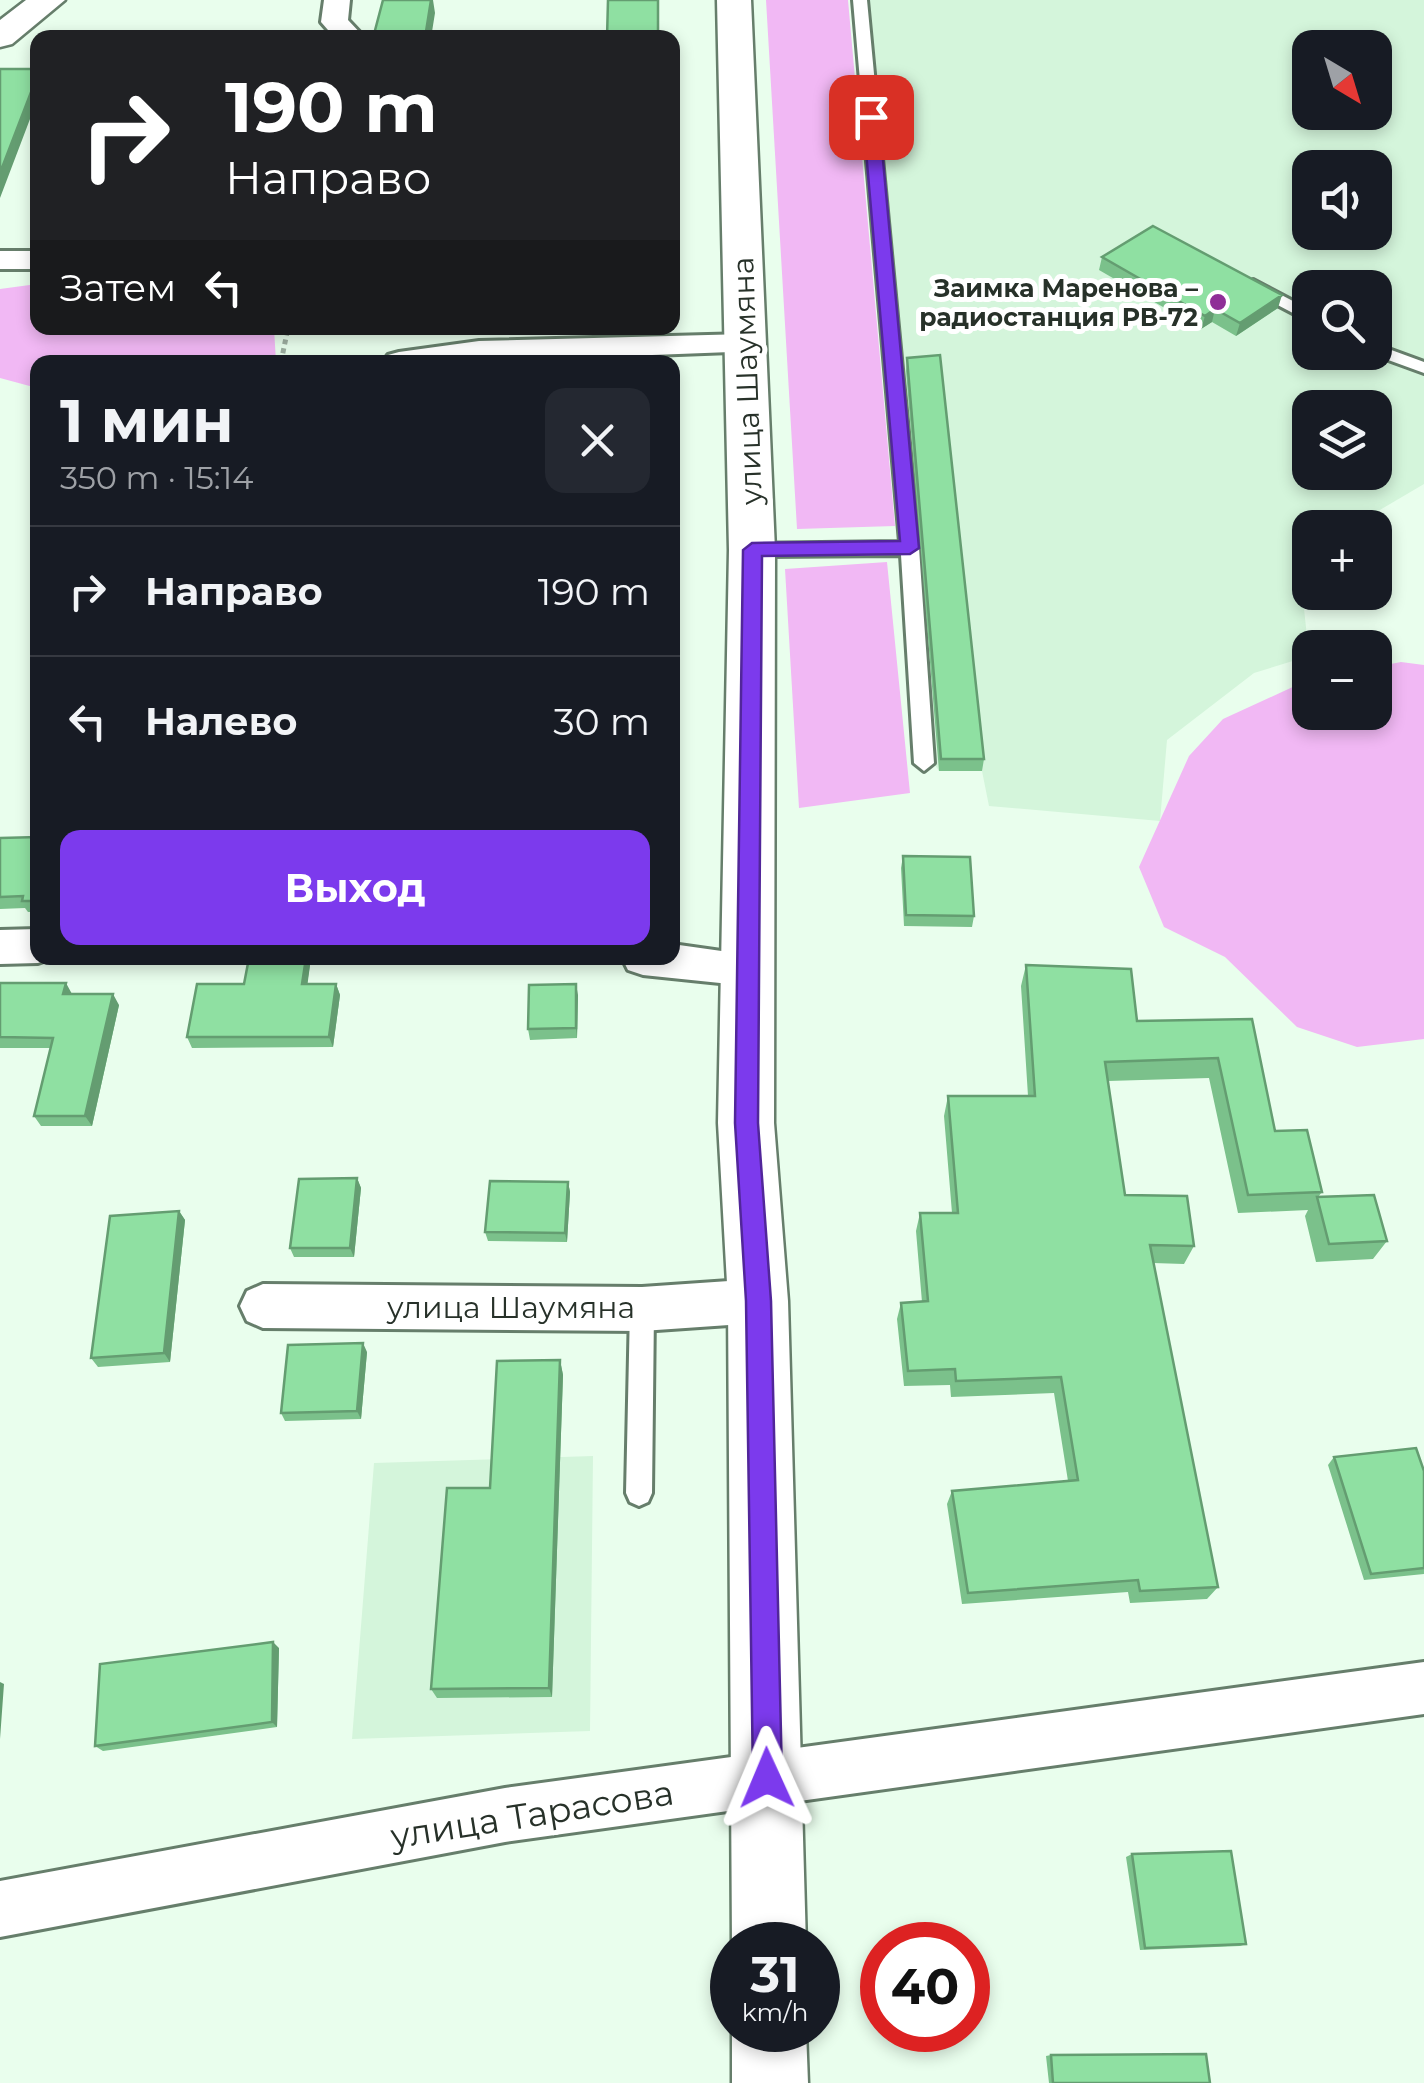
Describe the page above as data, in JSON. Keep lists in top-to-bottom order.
{
  "streets": {
    "street": ["улица Шаумяна", "улица Тарасова"]
  },
  "crossings": [
    ["улица Шаумяна", "улица Тарасова"]
  ],
  "places": ["Заимка Маренова – радиостанция РВ-72"],
  "north": "bottom right",
  "page": {
    "map_buttons": ["+", "−"],
    "turn": ["190 m", "Направо"],
    "then": "Затем",
    "heading": ["1 мин", "350 m · 15:14"],
    "list": [
      {
        "name": "Направо",
        "value": "190 m"
      },
      {
        "name": "Налево",
        "value": "30 m"
      }
    ],
    "buttons": "Выход",
    "speed": "31 km/h",
    "limit": "40"
  }
}
